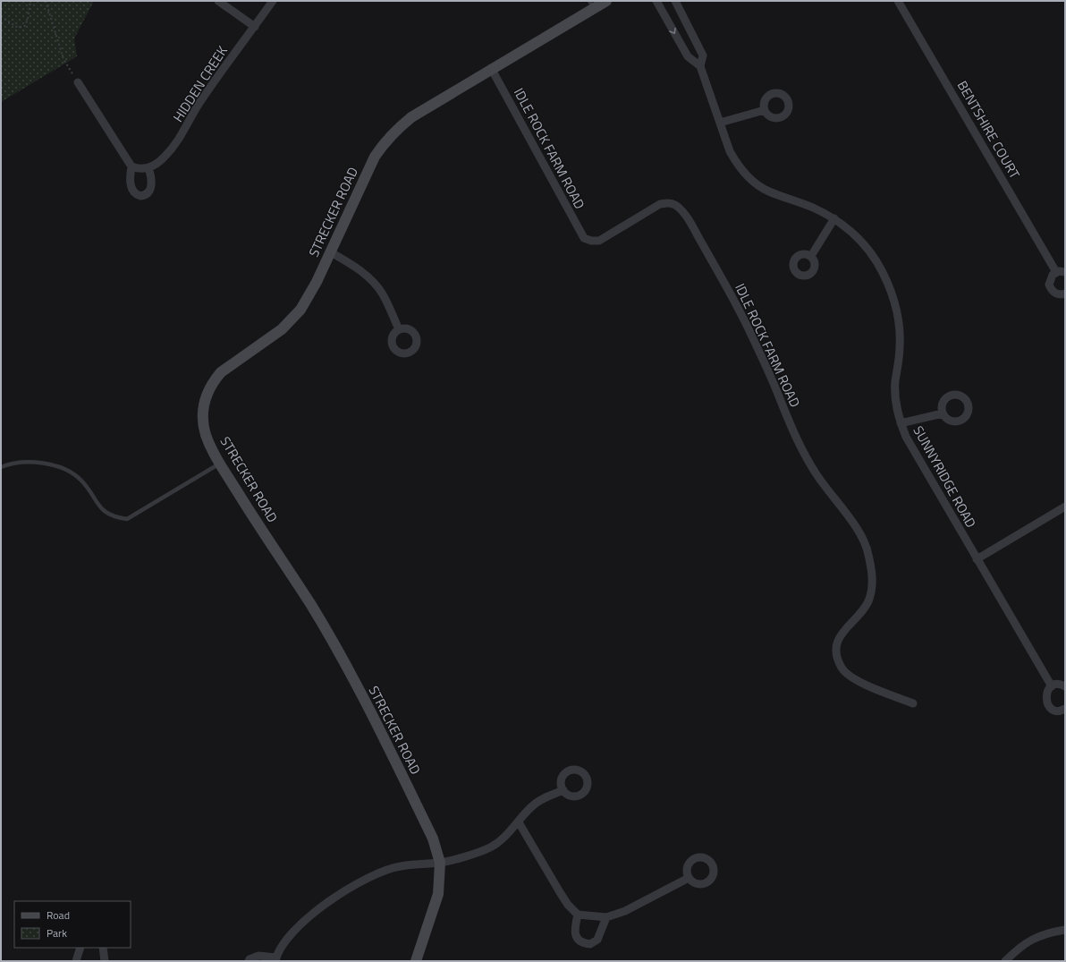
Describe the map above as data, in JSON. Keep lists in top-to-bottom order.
{
  "streets": {
    "street": [
      "HIDDEN CREEK",
      "BENTSHIRE COURT",
      "IDLE ROCK FARM ROAD",
      "STRECKER ROAD",
      "SUNNYRIDGE ROAD"
    ]
  },
  "crossings": [
    ["IDLE ROCK FARM ROAD", "STRECKER ROAD"]
  ],
  "legend": ["Road", "Park"]
}
